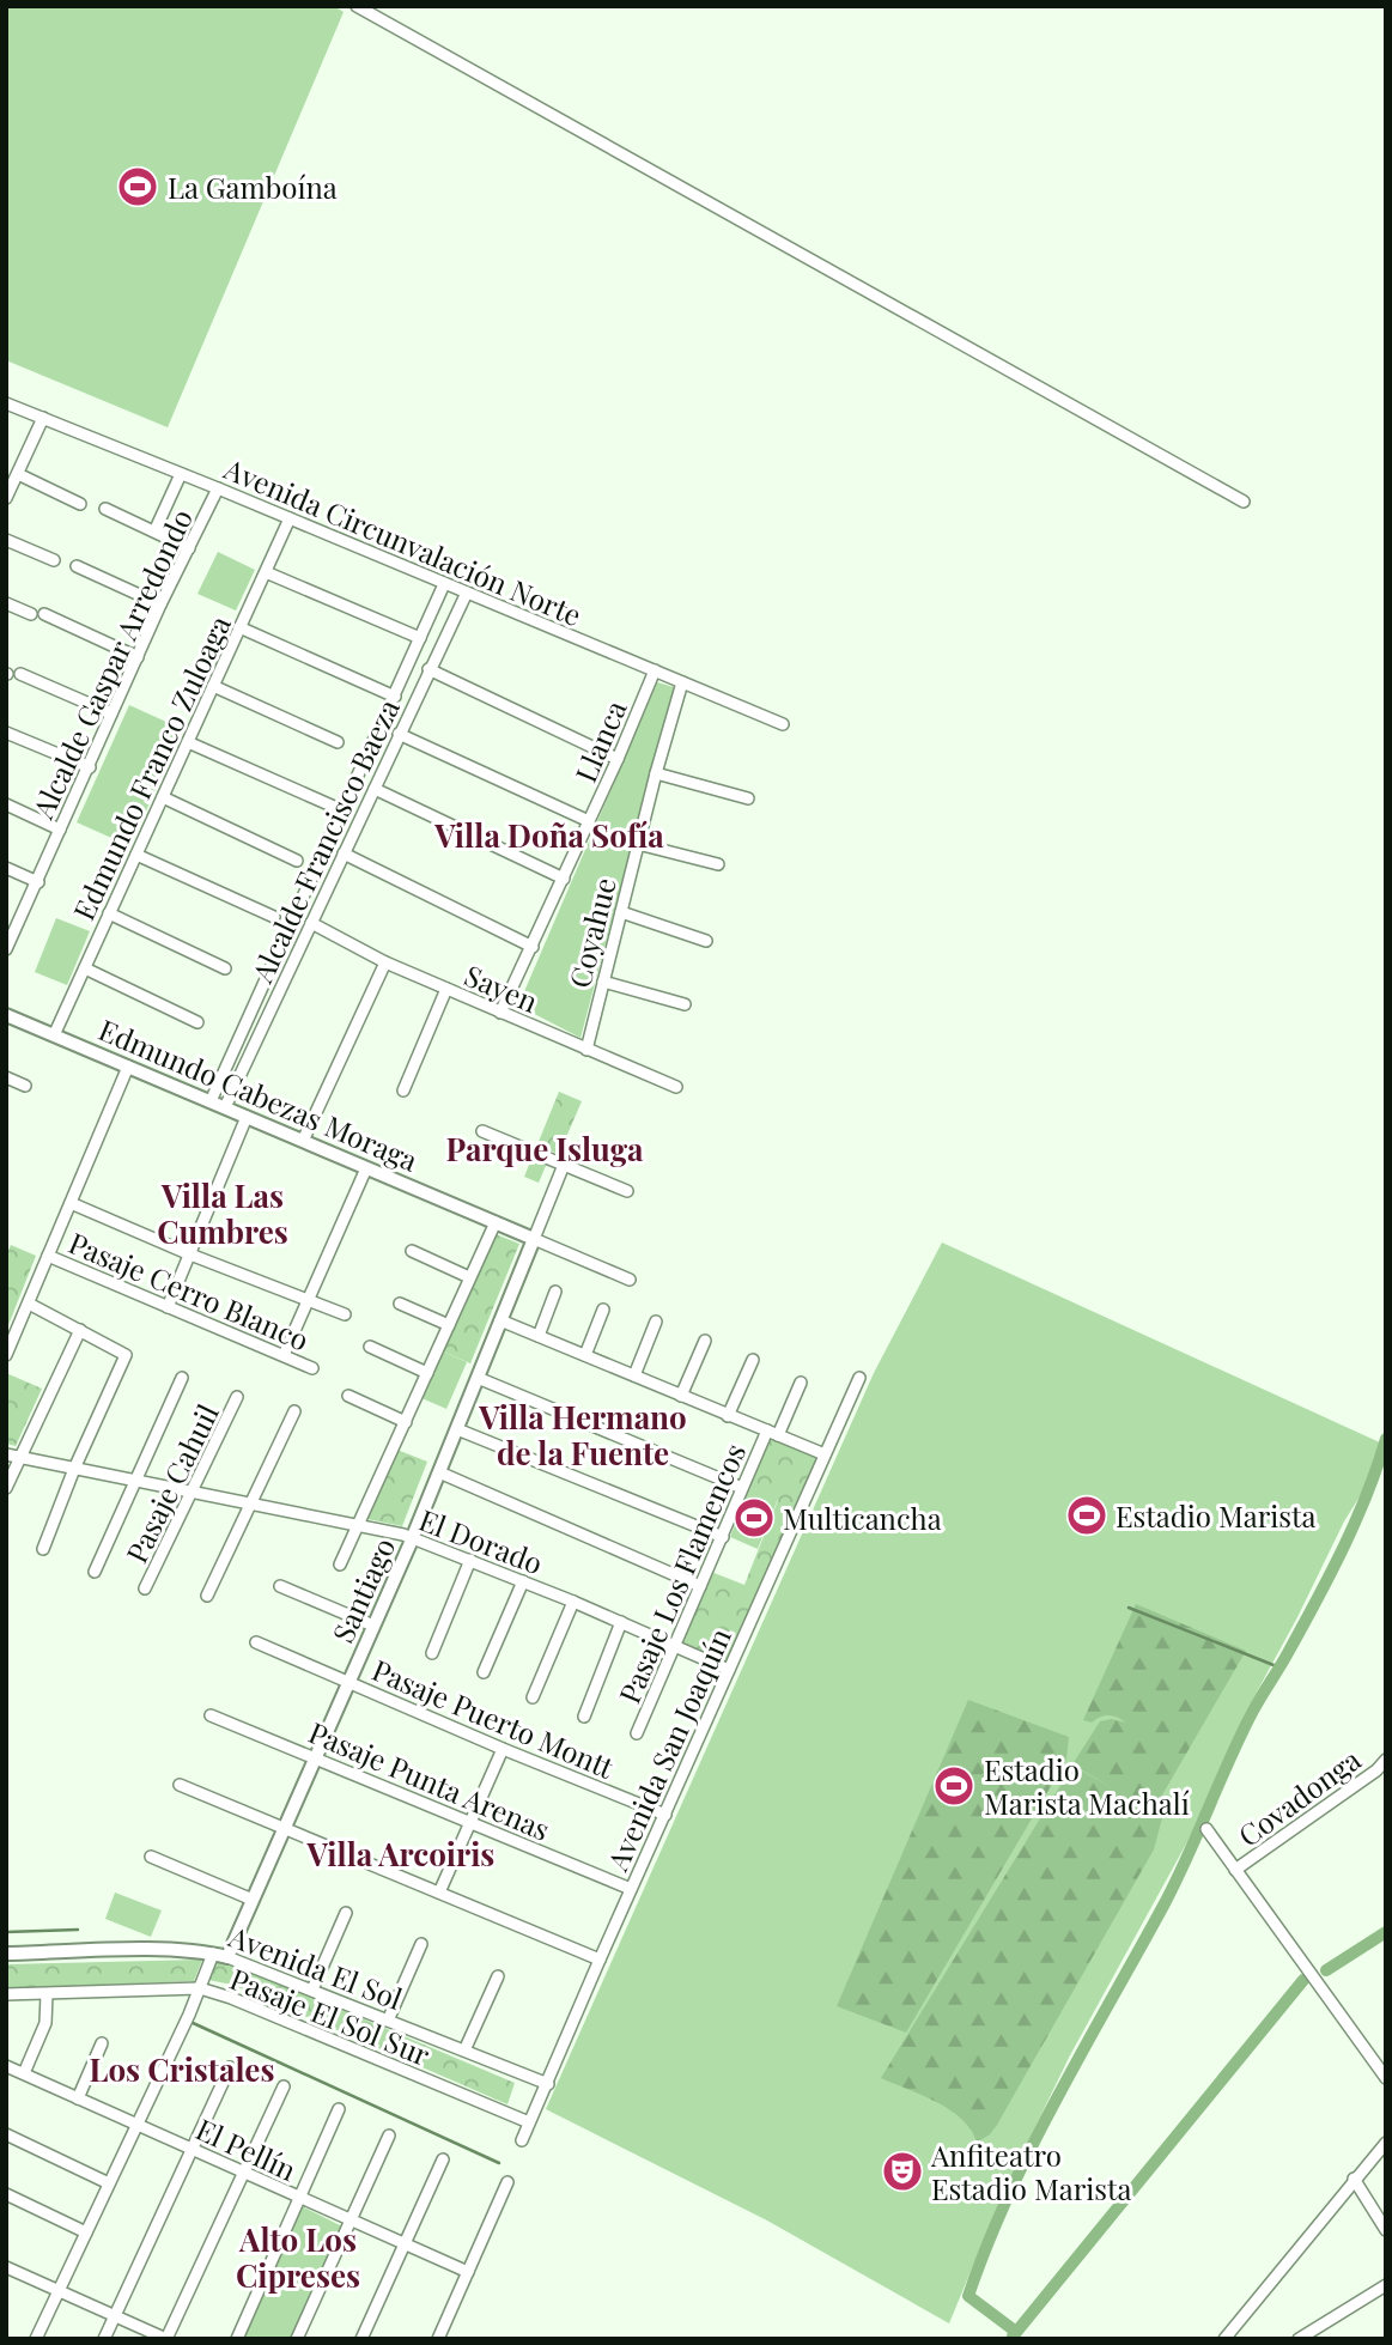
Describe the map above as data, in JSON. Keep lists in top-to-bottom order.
{
  "streets": {
    "street": [
      "Avenida Circunvalación Norte",
      "Alcalde Gaspar Arredondo",
      "Llanca",
      "Edmundo Franco Zuloaga",
      "Alcalde Francisco Baeza",
      "Coyahue",
      "Sayen",
      "Edmundo Cabezas Moraga",
      "Pasaje Cerro Blanco",
      "Pasaje Cahuil",
      "El Dorado",
      "Pasaje Los Flamencos",
      "Santiago",
      "Pasaje Puerto Montt",
      "Avenida San Joaquín",
      "Pasaje Punta Arenas",
      "Covadonga",
      "Avenida El Sol",
      "Pasaje El Sol Sur",
      "El Pellín"
    ]
  },
  "crossings": [
    ["Avenida Circunvalación Norte", "Alcalde Gaspar Arredondo"],
    ["Avenida Circunvalación Norte", "Llanca"],
    ["Avenida Circunvalación Norte", "Edmundo Franco Zuloaga"],
    ["Avenida Circunvalación Norte", "Alcalde Francisco Baeza"],
    ["Avenida Circunvalación Norte", "Coyahue"],
    ["Llanca", "Sayen"],
    ["Edmundo Franco Zuloaga", "Edmundo Cabezas Moraga"],
    ["Alcalde Francisco Baeza", "Sayen"],
    ["Alcalde Francisco Baeza", "Edmundo Cabezas Moraga"],
    ["Coyahue", "Sayen"],
    ["Edmundo Cabezas Moraga", "Santiago"],
    ["Pasaje Cahuil", "El Dorado"],
    ["El Dorado", "Pasaje Los Flamencos"],
    ["El Dorado", "Santiago"],
    ["El Dorado", "Avenida San Joaquín"],
    ["Santiago", "Pasaje Puerto Montt"],
    ["Santiago", "Pasaje Punta Arenas"],
    ["Santiago", "Avenida El Sol"],
    ["Pasaje Puerto Montt", "Avenida San Joaquín"],
    ["Avenida San Joaquín", "Pasaje Punta Arenas"],
    ["Avenida San Joaquín", "Avenida El Sol"],
    ["Avenida San Joaquín", "Pasaje El Sol Sur"]
  ],
  "districts": [
    "Villa Doña Sofía",
    "Parque Isluga",
    "Villa Las Cumbres",
    "Villa Hermano de la Fuente",
    "Villa Arcoiris",
    "Los Cristales",
    "Alto Los Cipreses"
  ],
  "places": {
    "sports": [
      "La Gamboína",
      "Estadio Marista",
      "Multicancha",
      "Estadio Marista Machalí"
    ],
    "theatre": ["Anfiteatro Estadio Marista"]
  }
}
